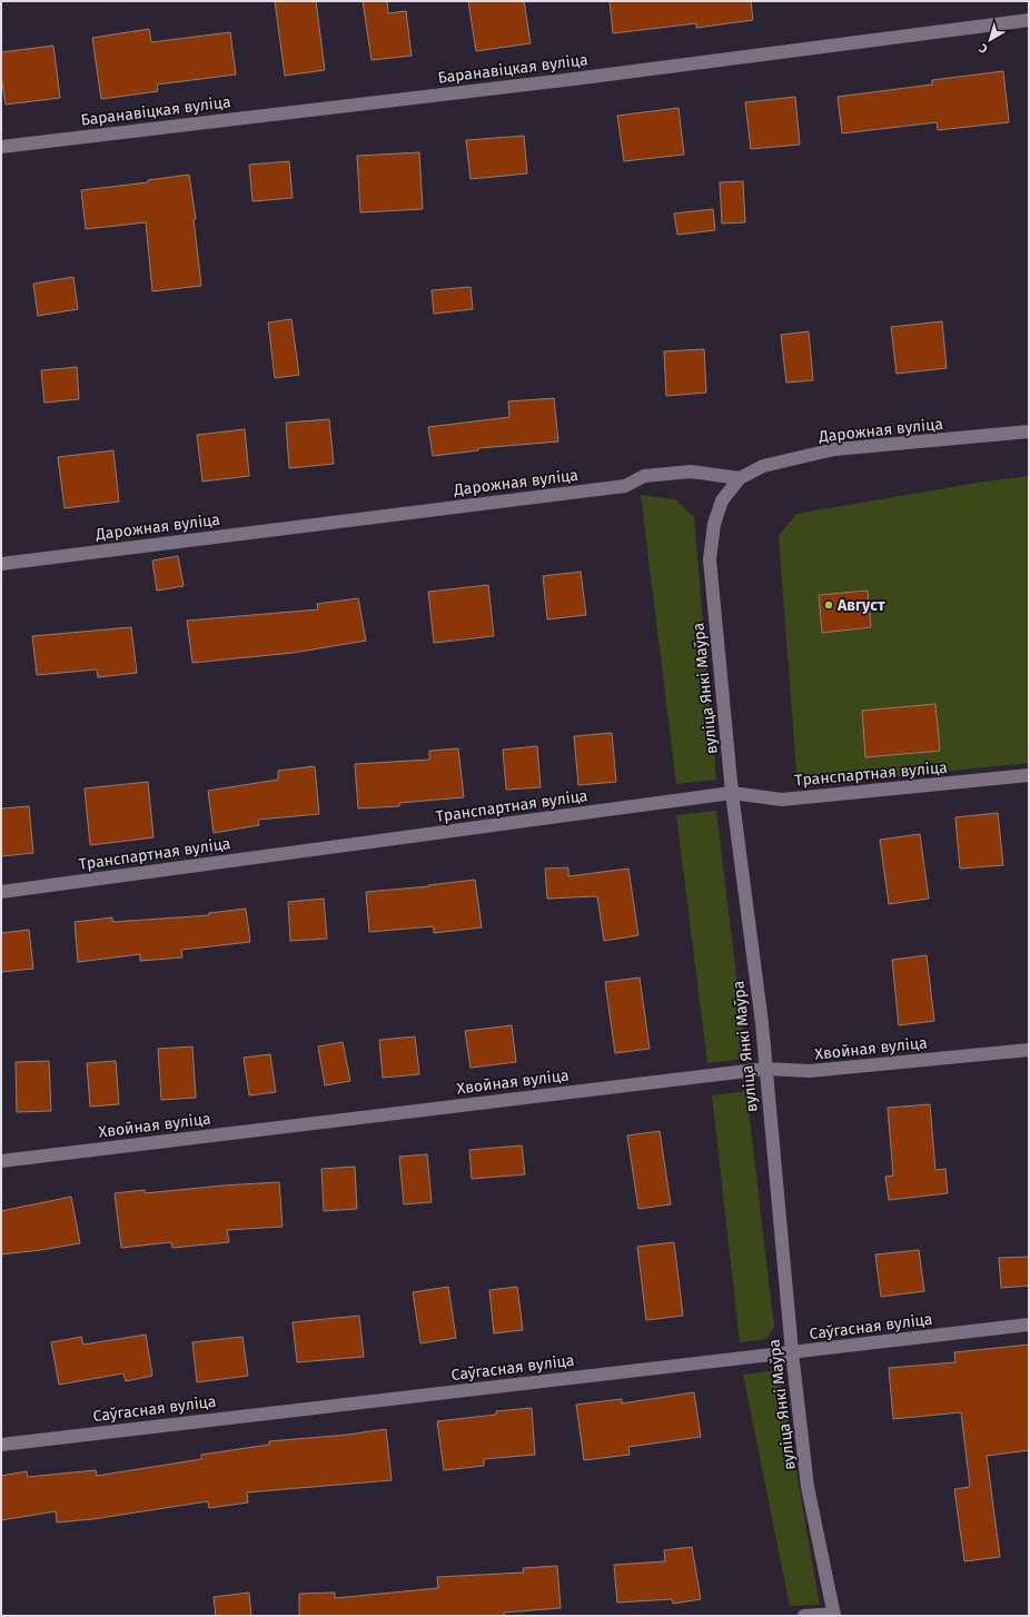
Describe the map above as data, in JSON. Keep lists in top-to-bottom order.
{
  "streets": {
    "street": [
      "Баранавіцкая вуліца",
      "Дарожная вуліца",
      "вуліца Янкі Маўра",
      "Транспартная вуліца",
      "Хвойная вуліца",
      "Саўгасная вуліца"
    ]
  },
  "crossings": [
    ["Дарожная вуліца", "вуліца Янкі Маўра"],
    ["вуліца Янкі Маўра", "Транспартная вуліца"],
    ["вуліца Янкі Маўра", "Хвойная вуліца"],
    ["вуліца Янкі Маўра", "Саўгасная вуліца"]
  ],
  "places": ["Август"],
  "north": "bottom left"
}
